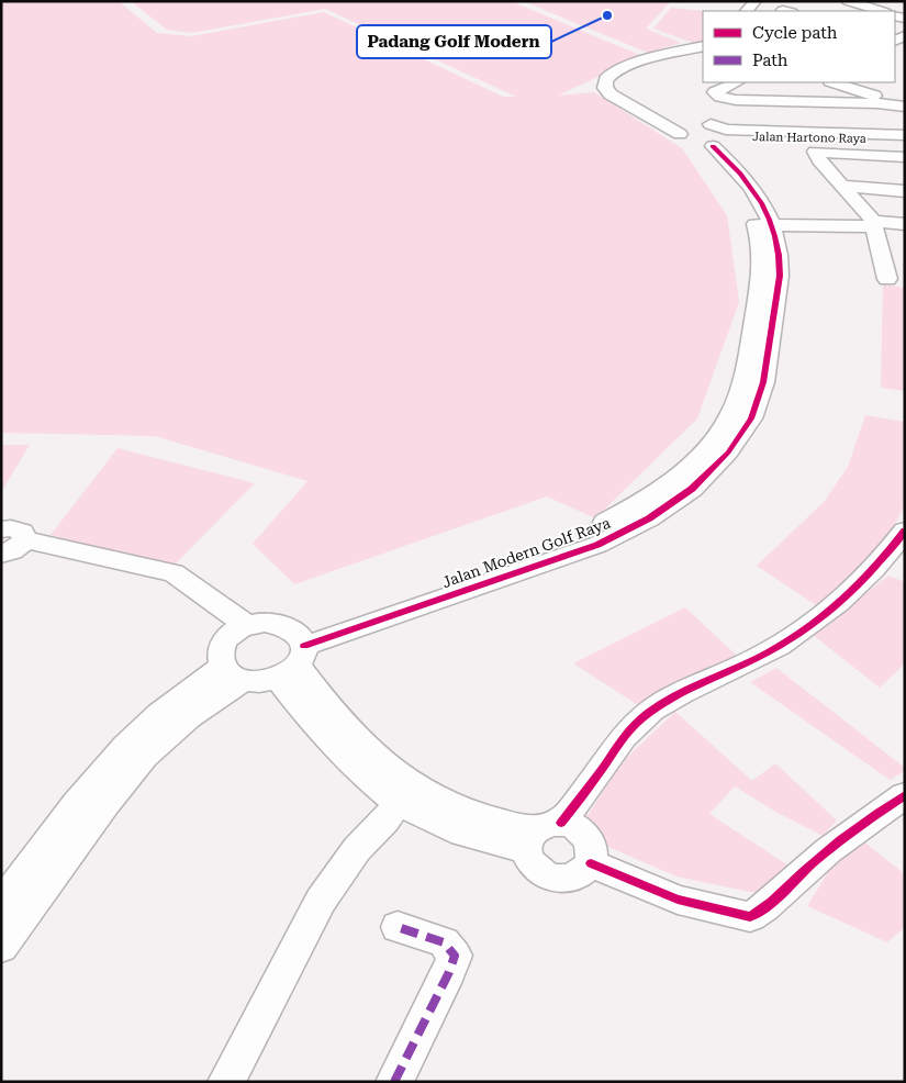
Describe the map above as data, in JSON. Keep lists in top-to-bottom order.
{
  "streets": {
    "street": ["Jalan Hartono Raya", "Jalan Modern Golf Raya"]
  },
  "crossings": [
    ["Jalan Hartono Raya", "Jalan Modern Golf Raya"]
  ],
  "places": ["Padang Golf Modern"],
  "legend": ["Cycle path", "Path"]
}
